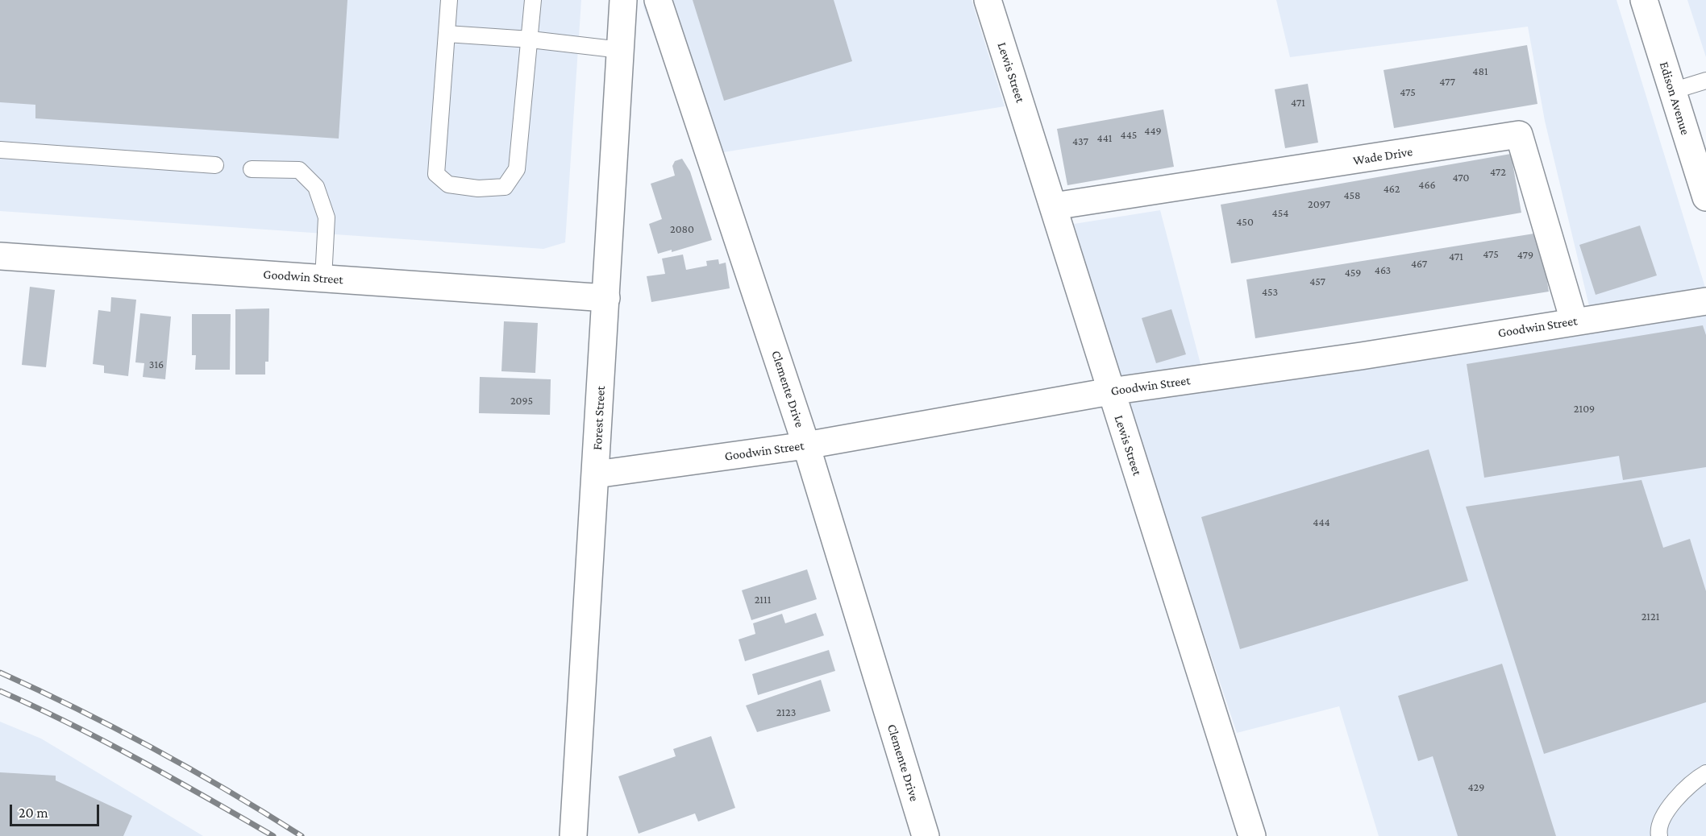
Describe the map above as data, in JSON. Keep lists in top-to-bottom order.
{
  "streets": {
    "street": [
      "Lewis Street",
      "Edison Avenue",
      "Wade Drive",
      "Goodwin Street",
      "Clemente Drive",
      "Forest Street"
    ]
  },
  "crossings": [
    ["Lewis Street", "Wade Drive"],
    ["Lewis Street", "Goodwin Street"],
    ["Wade Drive", "Goodwin Street"],
    ["Goodwin Street", "Clemente Drive"],
    ["Goodwin Street", "Forest Street"]
  ],
  "house_numbers": [
    "481",
    "477",
    "475",
    "471",
    "449",
    "445",
    "441",
    "437",
    "472",
    "470",
    "466",
    "462",
    "458",
    "2097",
    "454",
    "450",
    "2080",
    "475",
    "479",
    "471",
    "467",
    "463",
    "459",
    "457",
    "453",
    "316",
    "2095",
    "2109",
    "444",
    "2111",
    "2121",
    "2123",
    "429"
  ],
  "scale_bar": "20 m"
}
